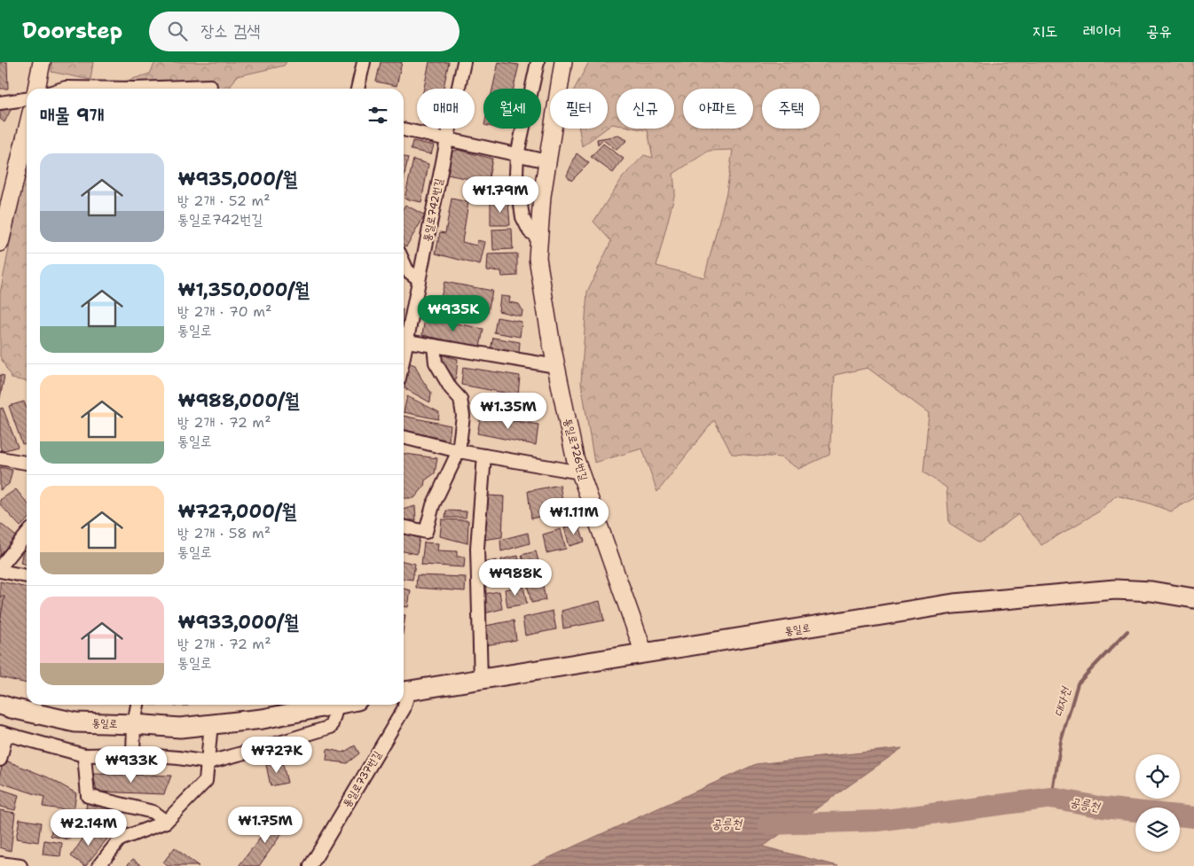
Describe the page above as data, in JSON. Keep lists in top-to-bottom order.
{
  "streets": {
    "main road": ["통일로"],
    "street": ["통일로742번길", "통일로726번길", "통일로737번길"]
  },
  "crossings": [
    ["통일로726번길", "통일로"],
    ["통일로", "통일로737번길"]
  ],
  "water": ["대자천", "공릉천"],
  "page": {
    "header": "Doorstep",
    "search": "장소 검색",
    "nav": ["지도", "레이어", "공유"],
    "chip": [
      "매매",
      "월세",
      "필터",
      "신규",
      "아파트",
      "주택"
    ],
    "heading": "매물 9개",
    "list": [
      {
        "name": "₩935,000/월",
        "note": "방 2개 · 52 m² · 통일로742번길"
      },
      {
        "name": "₩1,350,000/월",
        "note": "방 2개 · 70 m² · 통일로"
      },
      {
        "name": "₩988,000/월",
        "note": "방 2개 · 72 m² · 통일로"
      },
      {
        "name": "₩727,000/월",
        "note": "방 2개 · 58 m² · 통일로"
      },
      {
        "name": "₩933,000/월",
        "note": "방 2개 · 72 m² · 통일로"
      }
    ],
    "price": [
      "₩1.79M",
      "₩935K",
      "₩1.35M",
      "₩1.11M",
      "₩988K",
      "₩727K",
      "₩933K",
      "₩1.75M",
      "₩2.14M"
    ]
  }
}
